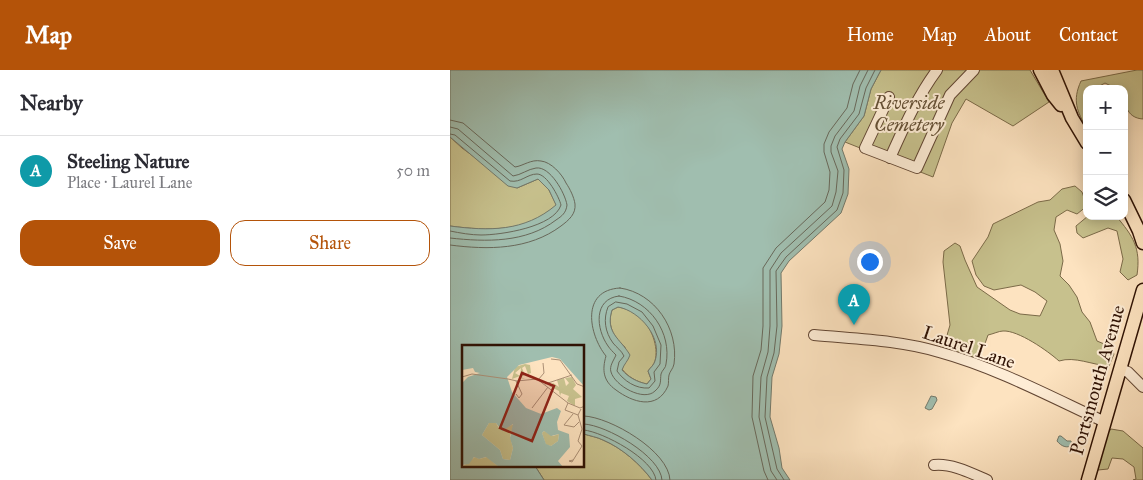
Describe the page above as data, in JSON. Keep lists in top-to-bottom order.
{
  "streets": {
    "main road": ["Portsmouth Avenue"],
    "street": ["Laurel Lane"]
  },
  "crossings": [
    ["Laurel Lane", "Portsmouth Avenue"]
  ],
  "parks": ["Riverside Cemetery"],
  "page": {
    "header": "Map",
    "nav": [
      "Home",
      "Map",
      "About",
      "Contact"
    ],
    "heading": "Nearby",
    "map_buttons": ["+", "−"],
    "list": [
      {
        "mark": "A",
        "name": "Steeling Nature",
        "note": "Place · Laurel Lane",
        "value": "50 m"
      }
    ],
    "buttons": ["Save", "Share"],
    "pins": "A"
  }
}
